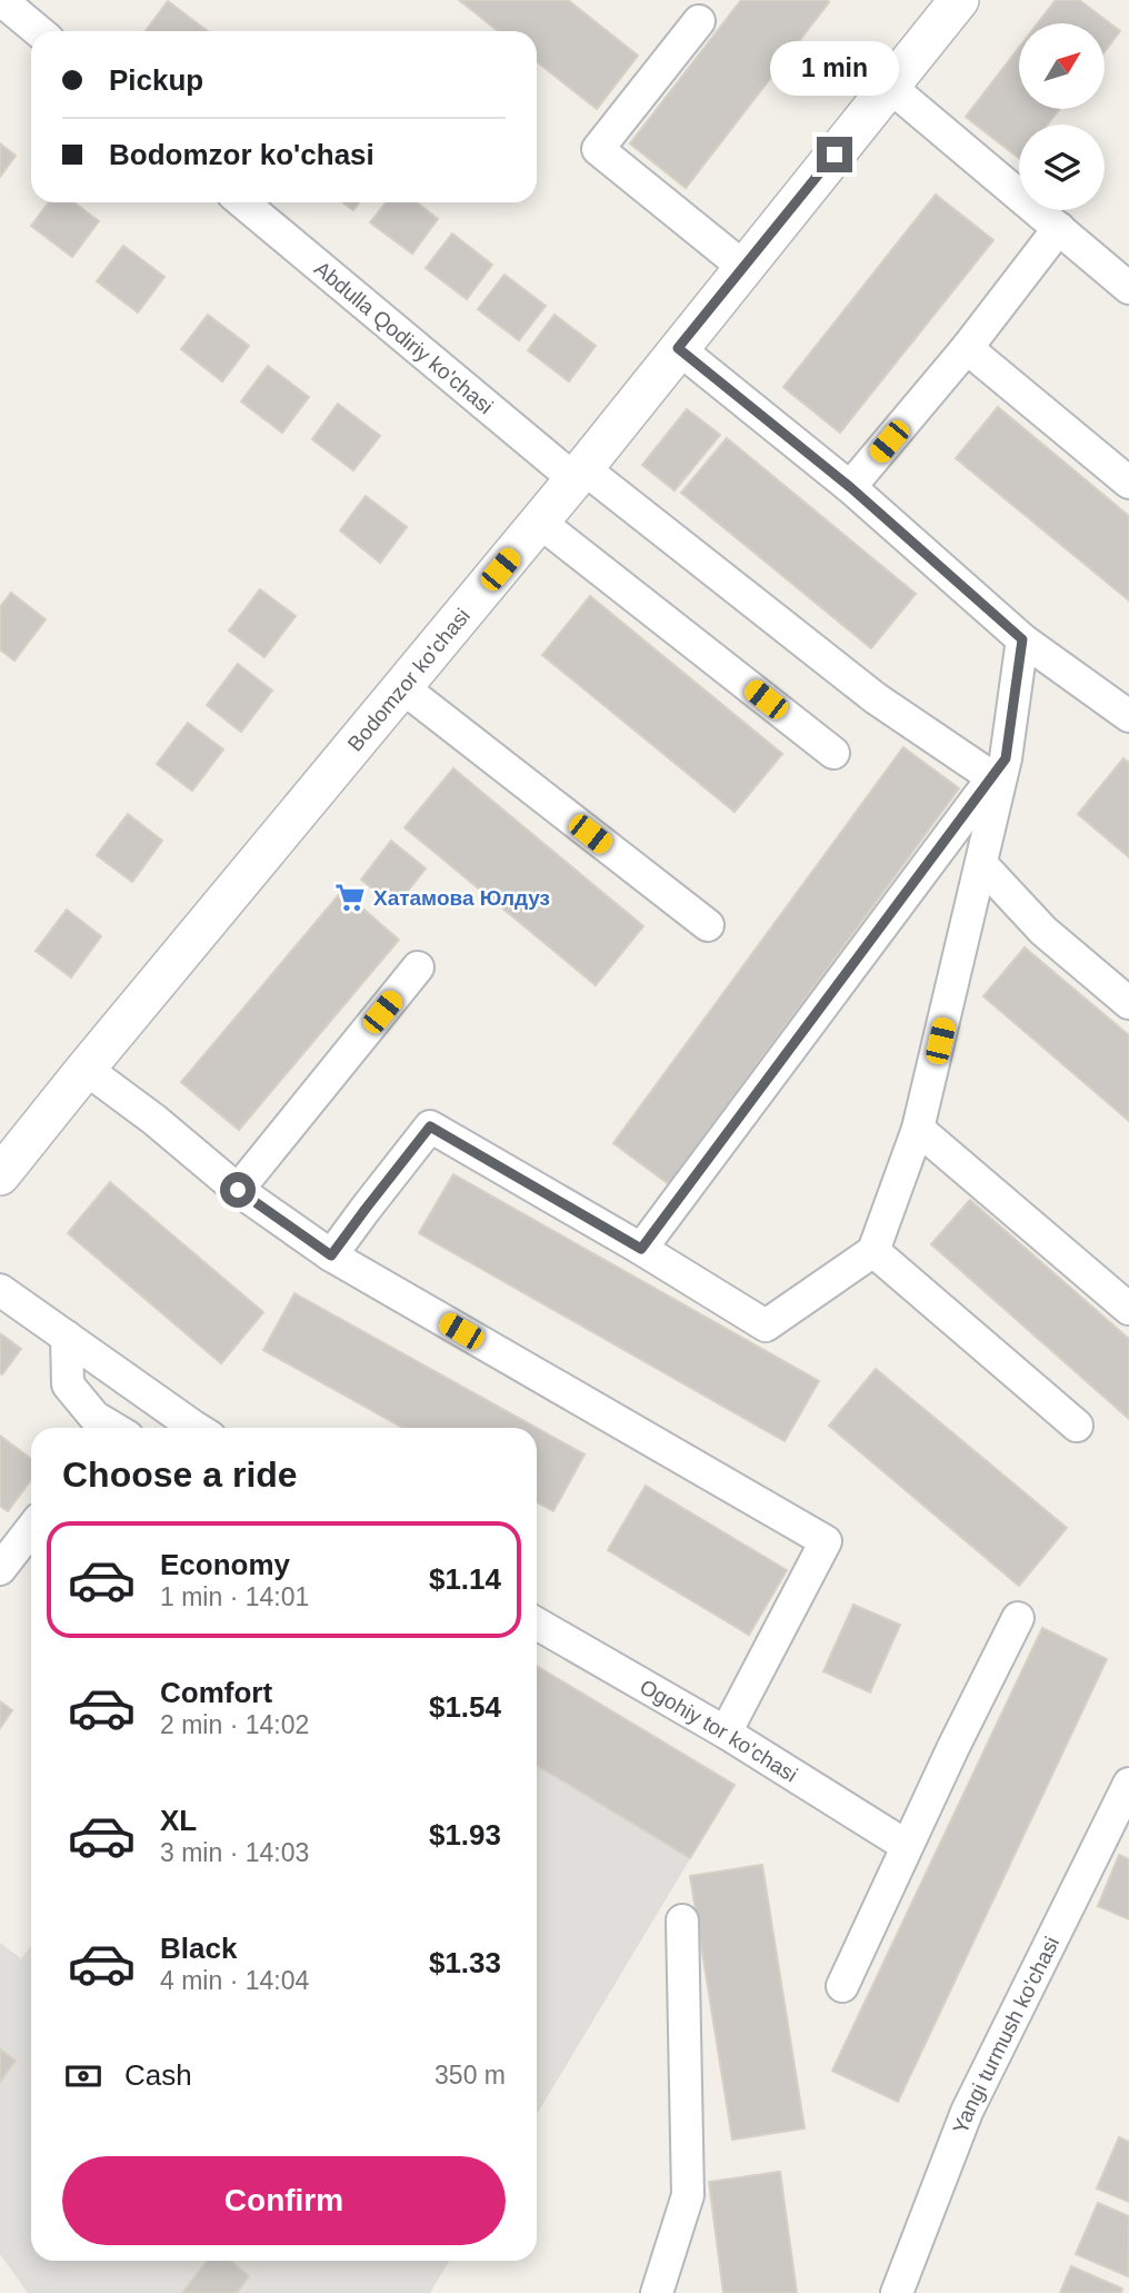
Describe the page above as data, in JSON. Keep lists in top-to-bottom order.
{
  "streets": {
    "street": [
      "Abdulla Qodiriy ko'chasi",
      "Bodomzor ko'chasi",
      "Ogohiy tor ko'chasi",
      "Yangi turmush ko'chasi"
    ]
  },
  "crossings": [
    ["Abdulla Qodiriy ko'chasi", "Bodomzor ko'chasi"]
  ],
  "places": {
    "supermarket": ["Хатамова Юлдуз"]
  },
  "north": "top right",
  "page": {
    "banner": ["Pickup", "Bodomzor ko'chasi"],
    "bubble": "1 min",
    "heading": "Choose a ride",
    "list": [
      {
        "name": "Economy",
        "note": "1 min · 14:01",
        "value": "$1.14"
      },
      {
        "name": "Comfort",
        "note": "2 min · 14:02",
        "value": "$1.54"
      },
      {
        "name": "XL",
        "note": "3 min · 14:03",
        "value": "$1.93"
      },
      {
        "name": "Black",
        "note": "4 min · 14:04",
        "value": "$1.33"
      }
    ],
    "pay": ["Cash", "350 m"],
    "buttons": "Confirm"
  }
}
